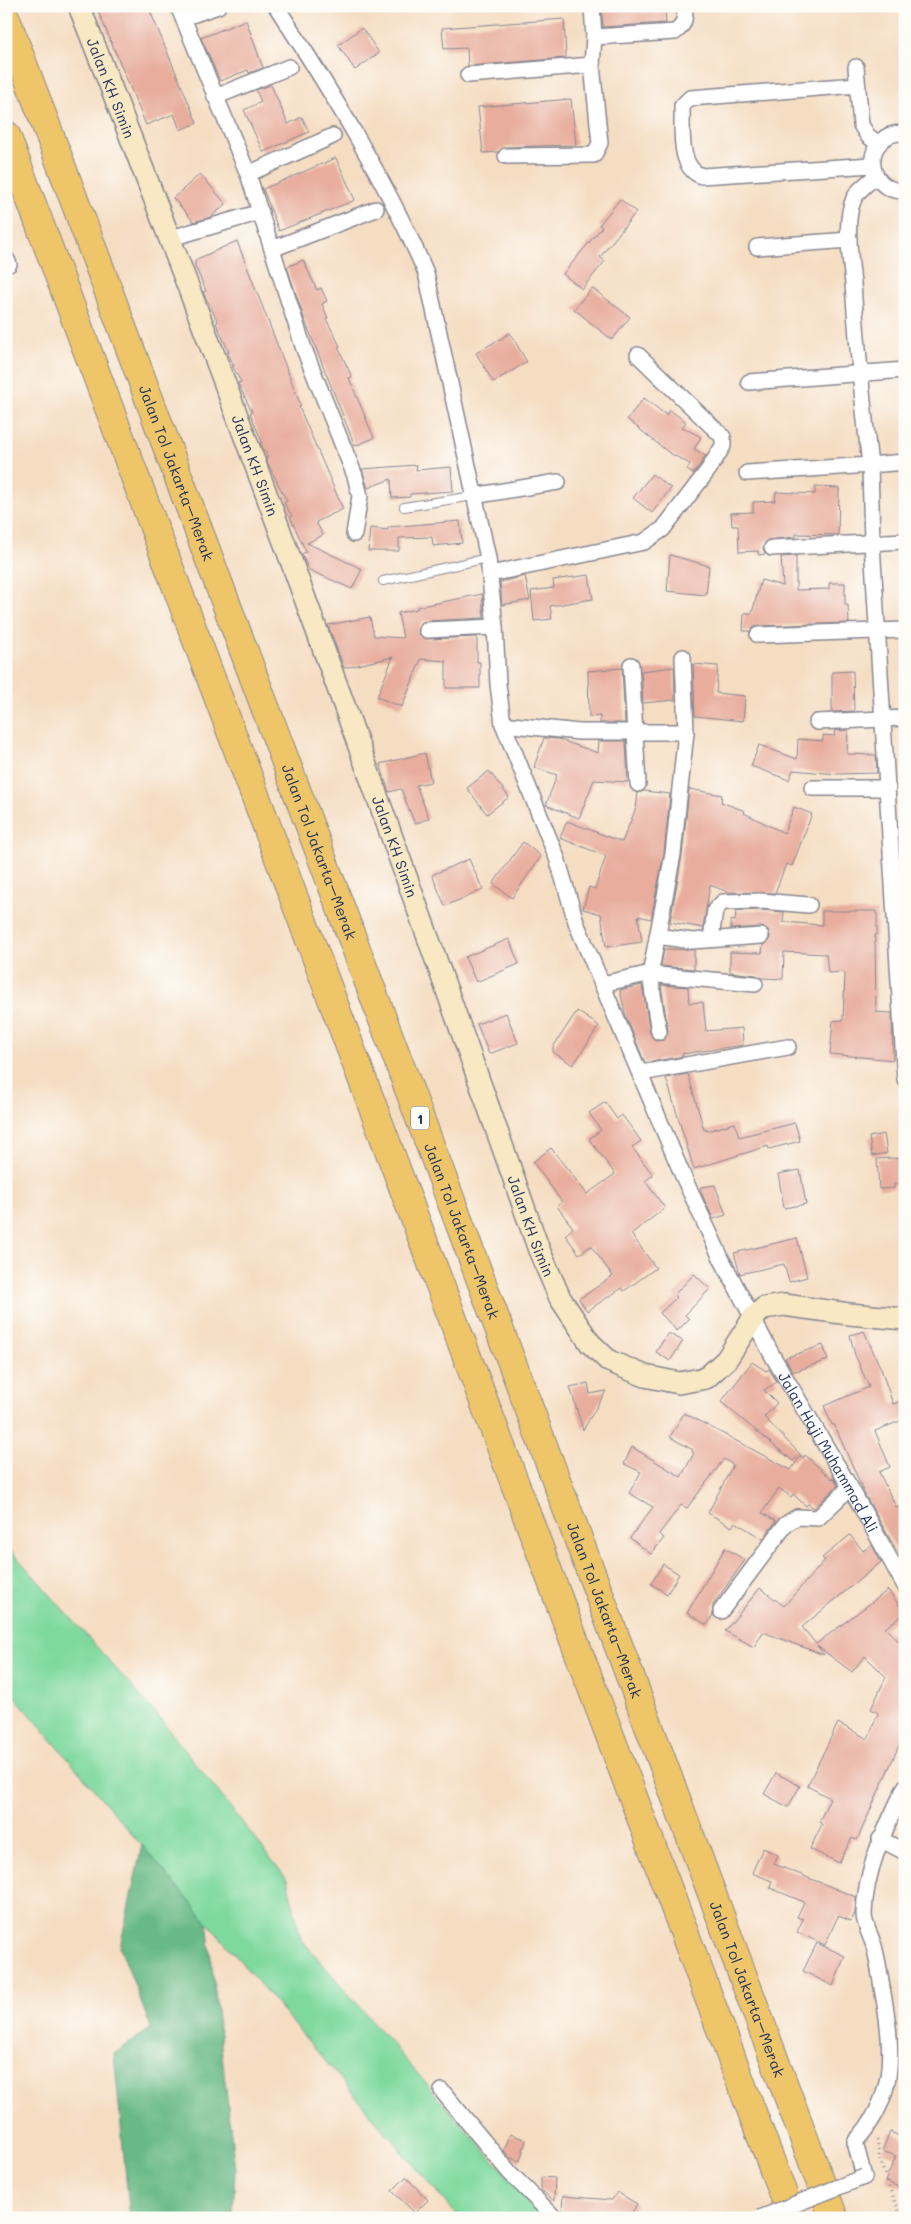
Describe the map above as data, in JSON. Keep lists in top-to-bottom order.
{
  "streets": {
    "highway": ["Jalan Tol Jakarta–Merak", "1"],
    "street": ["Jalan KH Simin", "Jalan Haji Muhammad Ali"]
  },
  "crossings": [
    ["Jalan KH Simin", "Jalan Haji Muhammad Ali"]
  ]
}
